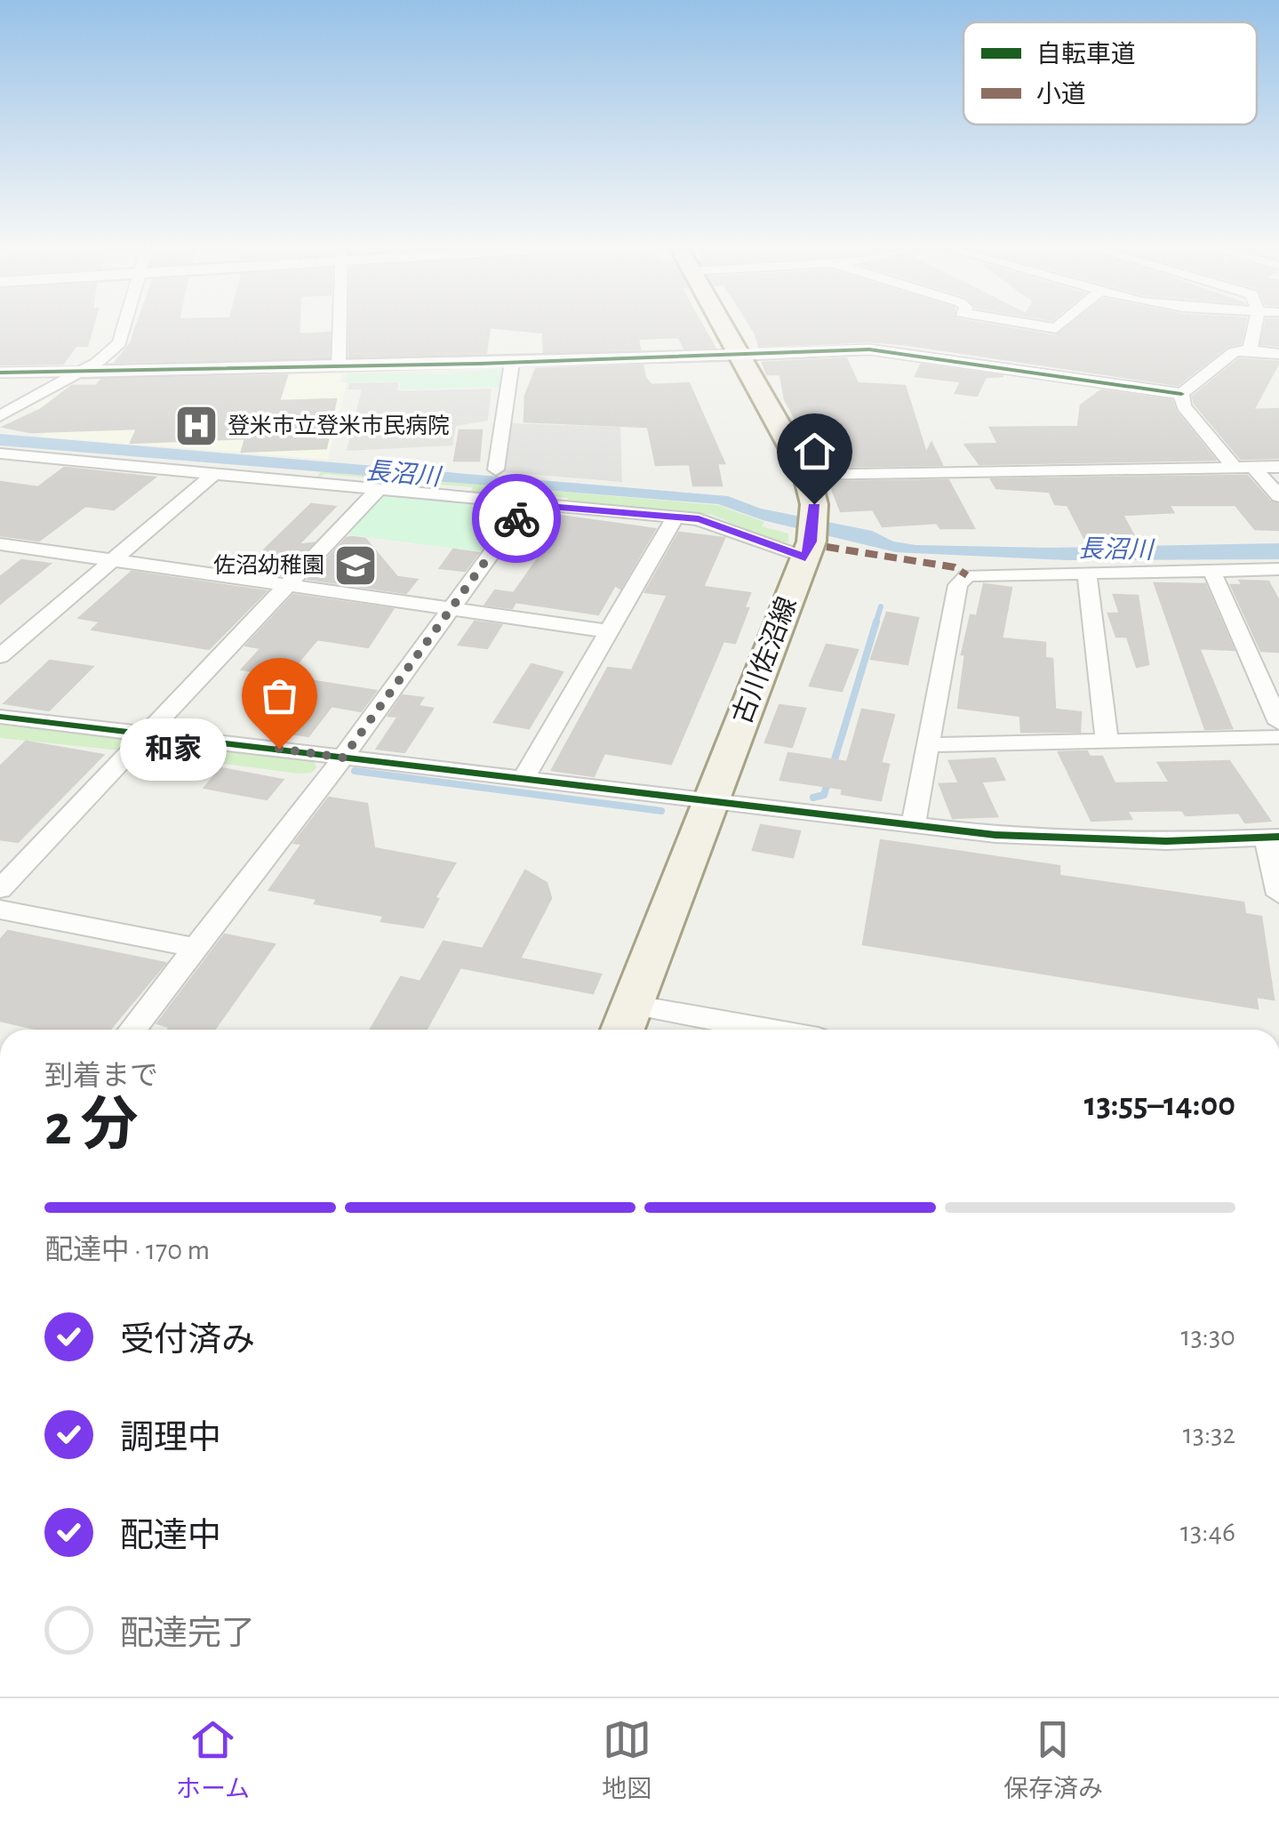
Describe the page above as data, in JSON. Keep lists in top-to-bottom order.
{
  "streets": {
    "main road": ["古川佐沼線"]
  },
  "water": ["長沼川"],
  "places": {
    "hospital": ["登米市立登米市民病院"],
    "school or university": ["佐沼幼稚園"],
    "other": ["和家"]
  },
  "legend": ["自転車道", "小道"],
  "page": {
    "bubble": "和家",
    "heading": ["2 分", "到着まで", "13:55–14:00"],
    "bar": "配達中 · 170 m",
    "list": [
      ["受付済み", "13:30"],
      ["調理中", "13:32"],
      ["配達中", "13:46"],
      "配達完了"
    ],
    "tabs": ["ホーム", "地図", "保存済み"]
  }
}
